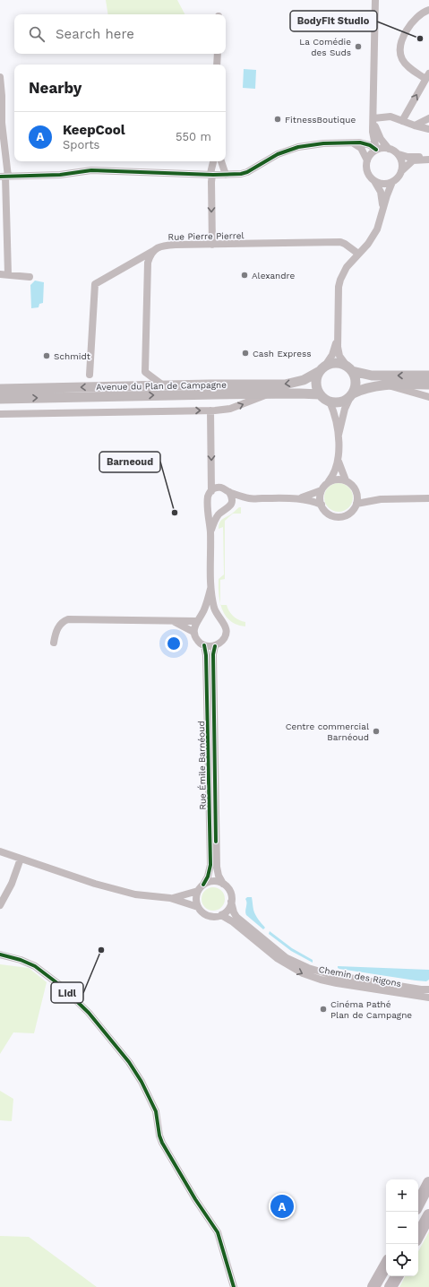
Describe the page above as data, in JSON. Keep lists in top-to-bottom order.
{
  "streets": {
    "main road": ["Avenue du Plan de Campagne"],
    "street": ["Rue Pierre Pierrel", "Rue Émile Barnéoud", "Chemin des Rigons"]
  },
  "crossings": [
    ["Rue Émile Barnéoud", "Chemin des Rigons"]
  ],
  "places": [
    "BodyFit Studio",
    "La Comédie des Suds",
    "FitnessBoutique",
    "Alexandre",
    "Cash Express",
    "Schmidt",
    "Barneoud",
    "Centre commercial Barnéoud",
    "Lidl",
    "Cinéma Pathé Plan de Campagne"
  ],
  "page": {
    "search": "Search here",
    "heading": "Nearby",
    "list": [
      {
        "mark": "A",
        "name": "KeepCool",
        "note": "Sports",
        "value": "550 m"
      }
    ],
    "map_buttons": ["+", "−"],
    "pins": "A"
  }
}
